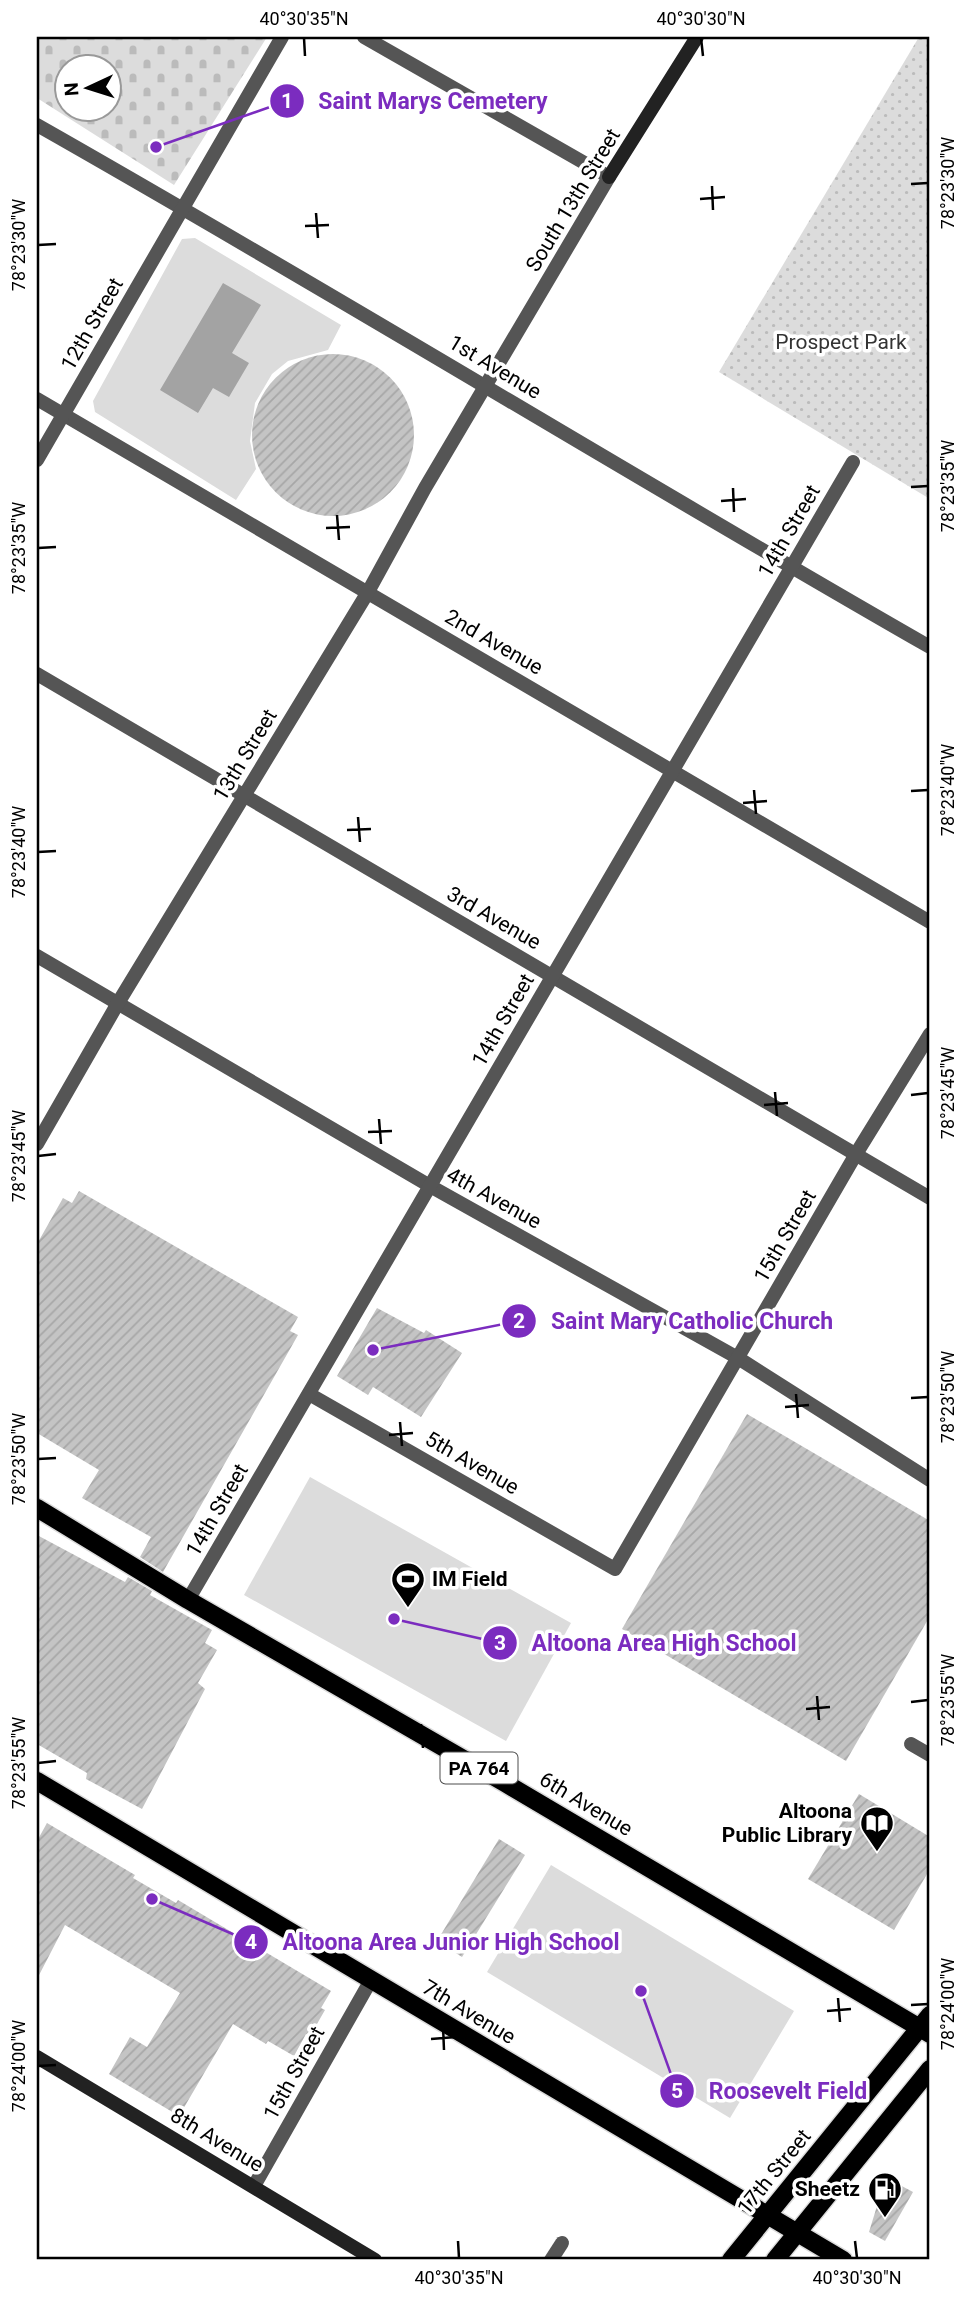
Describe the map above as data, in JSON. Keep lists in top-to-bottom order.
{
  "streets": {
    "main road": [
      "PA 764",
      "6th Avenue",
      "7th Avenue",
      "17th Street"
    ],
    "street": [
      "South 13th Street",
      "12th Street",
      "1st Avenue",
      "14th Street",
      "2nd Avenue",
      "13th Street",
      "3rd Avenue",
      "4th Avenue",
      "15th Street",
      "5th Avenue",
      "8th Avenue"
    ]
  },
  "crossings": [
    ["South 13th Street", "1st Avenue"],
    ["South 13th Street", "13th Street"],
    ["12th Street", "1st Avenue"],
    ["12th Street", "2nd Avenue"],
    ["1st Avenue", "14th Street"],
    ["1st Avenue", "13th Street"],
    ["14th Street", "2nd Avenue"],
    ["14th Street", "3rd Avenue"],
    ["14th Street", "4th Avenue"],
    ["14th Street", "5th Avenue"],
    ["14th Street", "6th Avenue"],
    ["2nd Avenue", "13th Street"],
    ["13th Street", "3rd Avenue"],
    ["13th Street", "4th Avenue"],
    ["3rd Avenue", "15th Street"],
    ["4th Avenue", "15th Street"],
    ["15th Street", "5th Avenue"],
    ["15th Street", "7th Avenue"],
    ["15th Street", "8th Avenue"],
    ["6th Avenue", "17th Street"],
    ["7th Avenue", "17th Street"]
  ],
  "parks": ["Prospect Park"],
  "places": {
    "other": [
      "Saint Marys Cemetery",
      "Saint Mary Catholic Church",
      "Altoona Area High School",
      "Altoona Area Junior High School",
      "Roosevelt Field"
    ],
    "sports": ["IM Field"],
    "library": ["Altoona Public Library"],
    "fuel station": ["Sheetz"]
  },
  "north": "left",
  "coordinates": [
    "40°30'35\"N",
    "40°30'30\"N",
    "78°23'30\"W",
    "78°23'35\"W",
    "78°23'40\"W",
    "78°23'45\"W",
    "78°23'50\"W",
    "78°23'55\"W",
    "78°24'00\"W"
  ]
}
